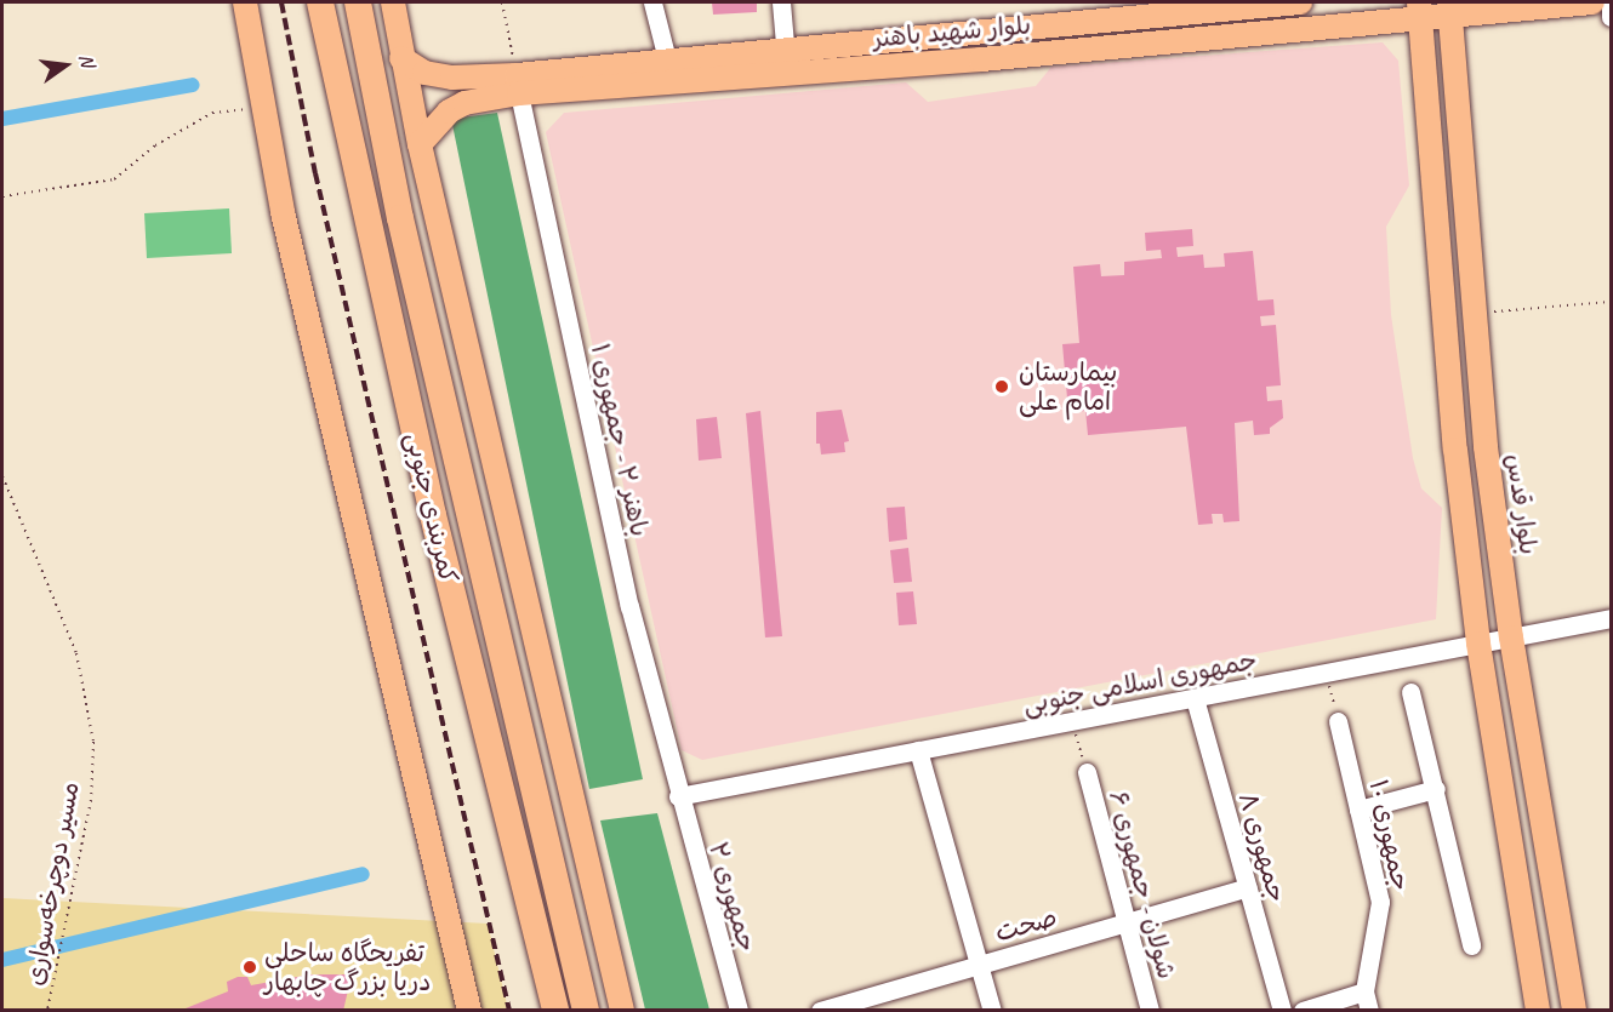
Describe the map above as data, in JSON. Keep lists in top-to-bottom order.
{
  "streets": {
    "highway": ["کمربندی جنوبی"],
    "main road": ["بلوار شهید باهنر", "بلوار قدس"],
    "street": [
      "باهنر ۲ - جمهوری ۱",
      "جمهوری اسلامی جنوبی",
      "جمهوری ۱۰",
      "جمهوری ۸",
      "شولان - جمهوری ۶",
      "جمهوری ۲",
      "صحت"
    ],
    "path": ["مسیر دوچرخه‌سواری"]
  },
  "crossings": [
    ["بلوار شهید باهنر", "باهنر ۲ - جمهوری ۱"],
    ["بلوار شهید باهنر", "بلوار قدس"],
    ["باهنر ۲ - جمهوری ۱", "جمهوری اسلامی جنوبی"],
    ["باهنر ۲ - جمهوری ۱", "جمهوری ۲"],
    ["بلوار قدس", "جمهوری اسلامی جنوبی"],
    ["جمهوری اسلامی جنوبی", "جمهوری ۸"],
    ["جمهوری اسلامی جنوبی", "جمهوری ۲"],
    ["جمهوری ۸", "صحت"],
    ["شولان - جمهوری ۶", "صحت"]
  ],
  "places": ["بیمارستان امام علی", "تفریحگاه ساحلی دریا بزرگ چابهار"],
  "north": "right"
}
